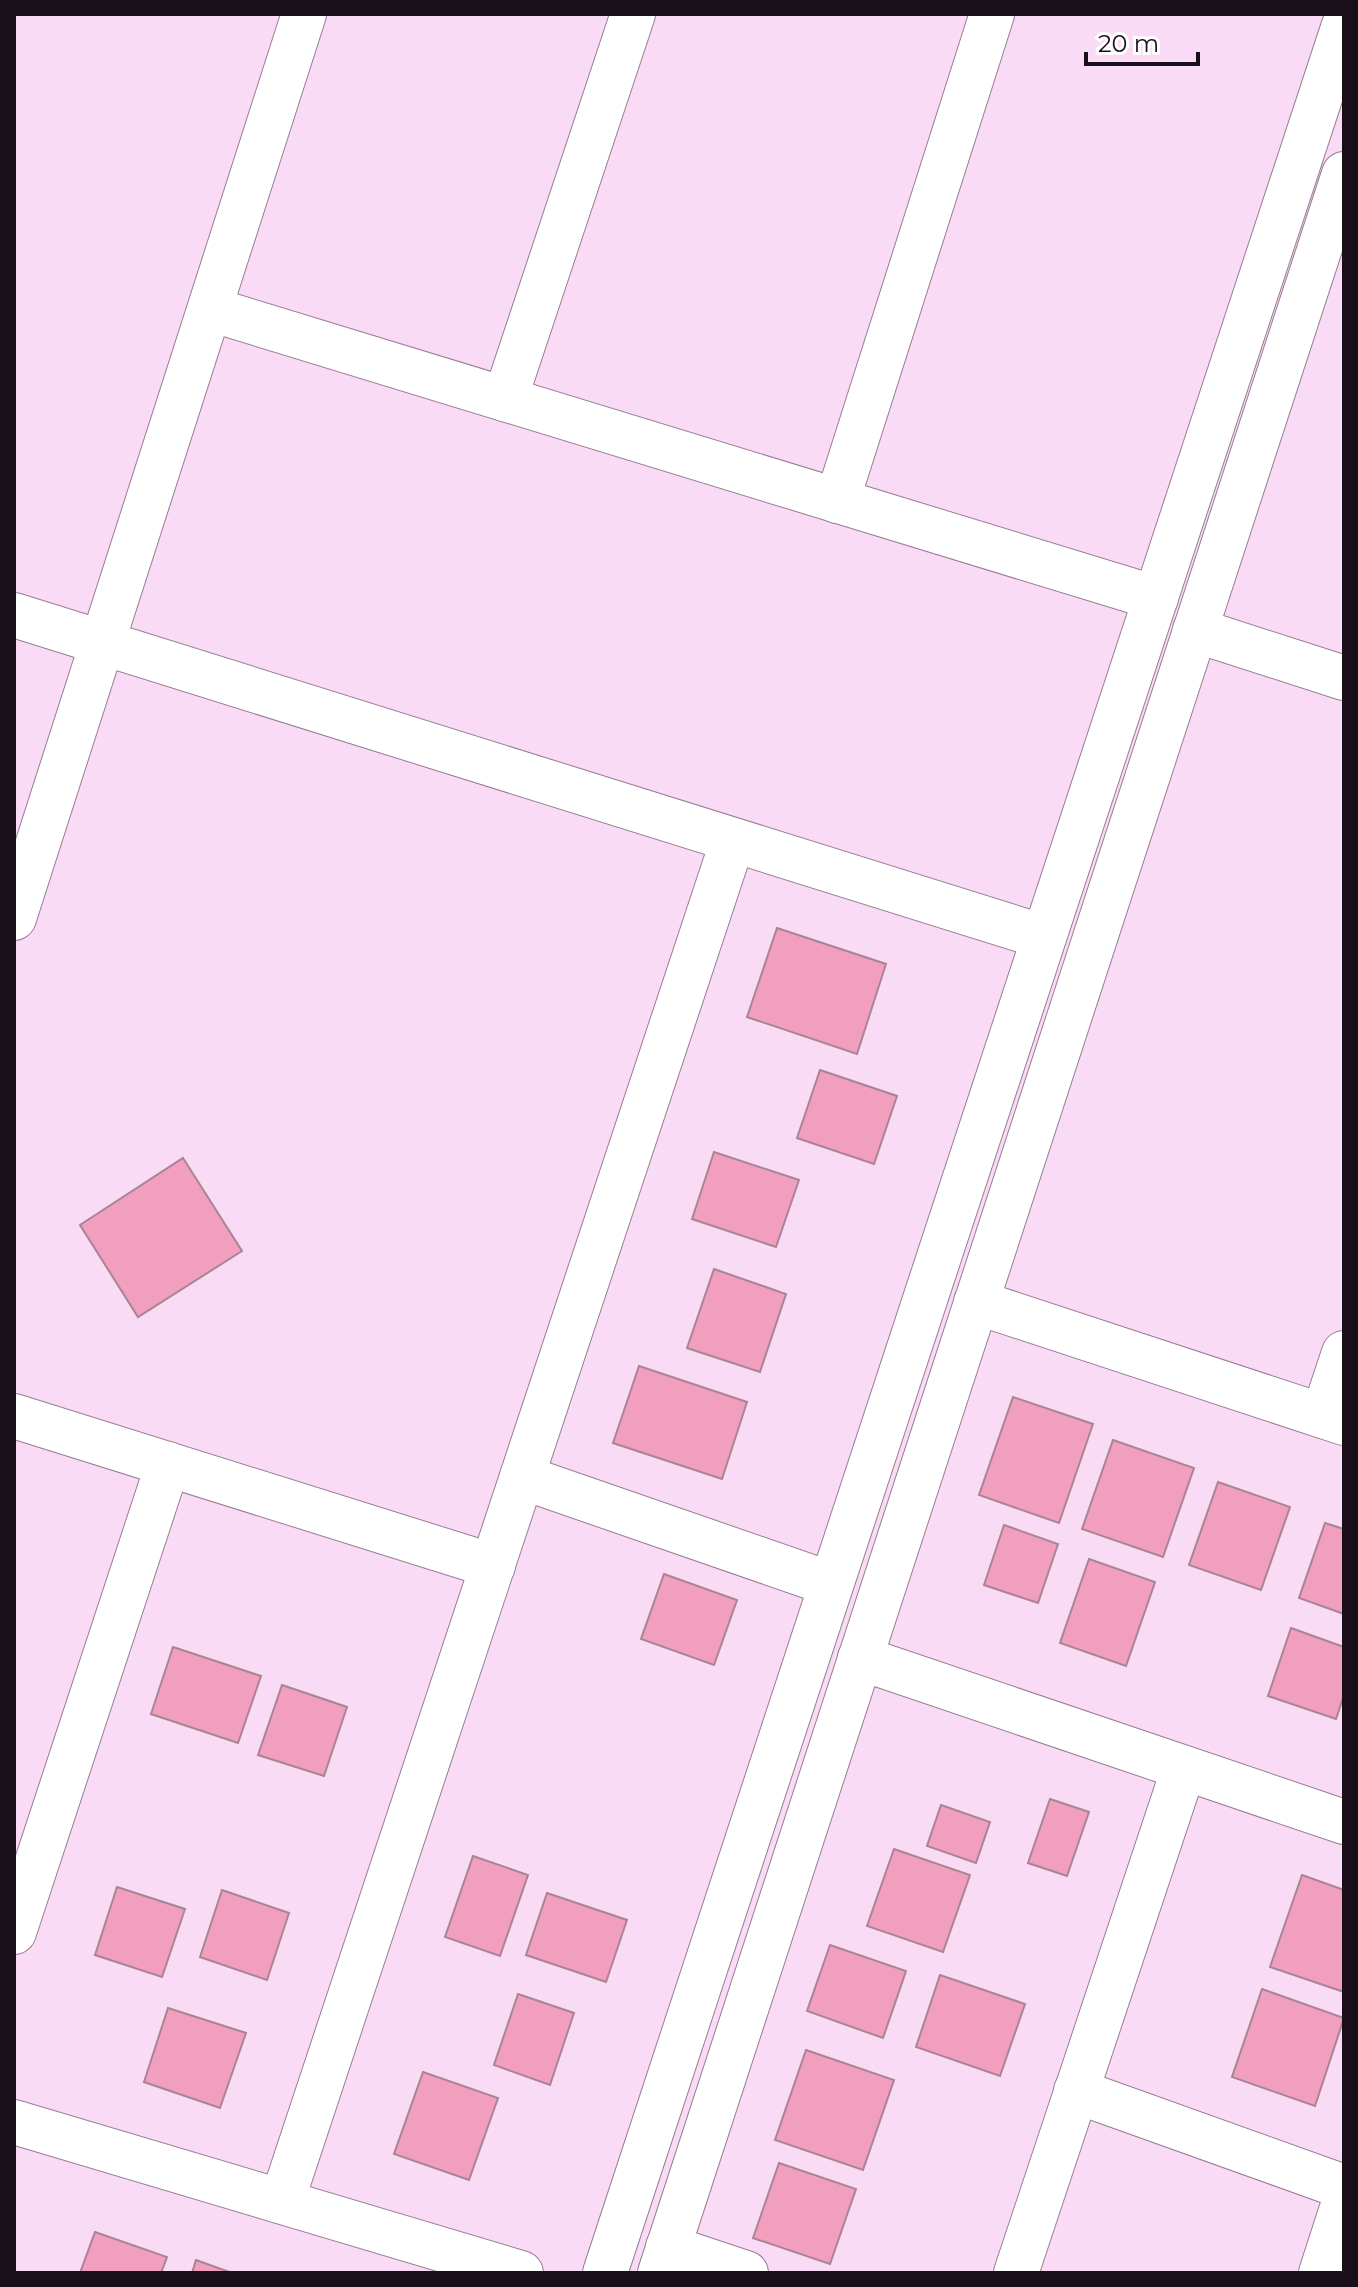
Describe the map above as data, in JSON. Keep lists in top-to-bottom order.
{
  "scale_bar": "20 m"
}
